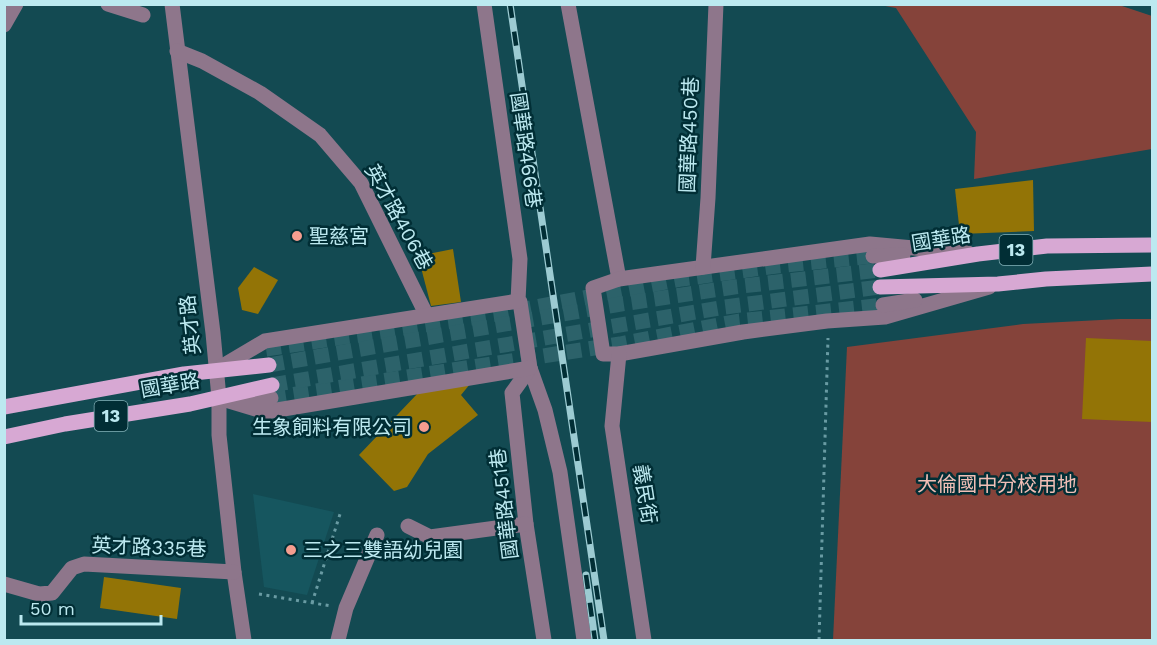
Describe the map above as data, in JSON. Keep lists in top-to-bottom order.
{
  "streets": {
    "main road": ["國華路", "13"],
    "street": [
      "國華路450巷",
      "國華路466巷",
      "英才路406巷",
      "英才路",
      "義民街",
      "國華路451巷",
      "英才路335巷"
    ]
  },
  "crossings": [
    ["國華路466巷", "國華路451巷"],
    ["英才路406巷", "英才路"],
    ["國華路", "英才路"],
    ["英才路", "英才路335巷"]
  ],
  "parks": ["大倫國中分校用地"],
  "places": ["聖慈宮", "生象飼料有限公司", "三之三雙語幼兒園"],
  "scale_bar": "50 m"
}
